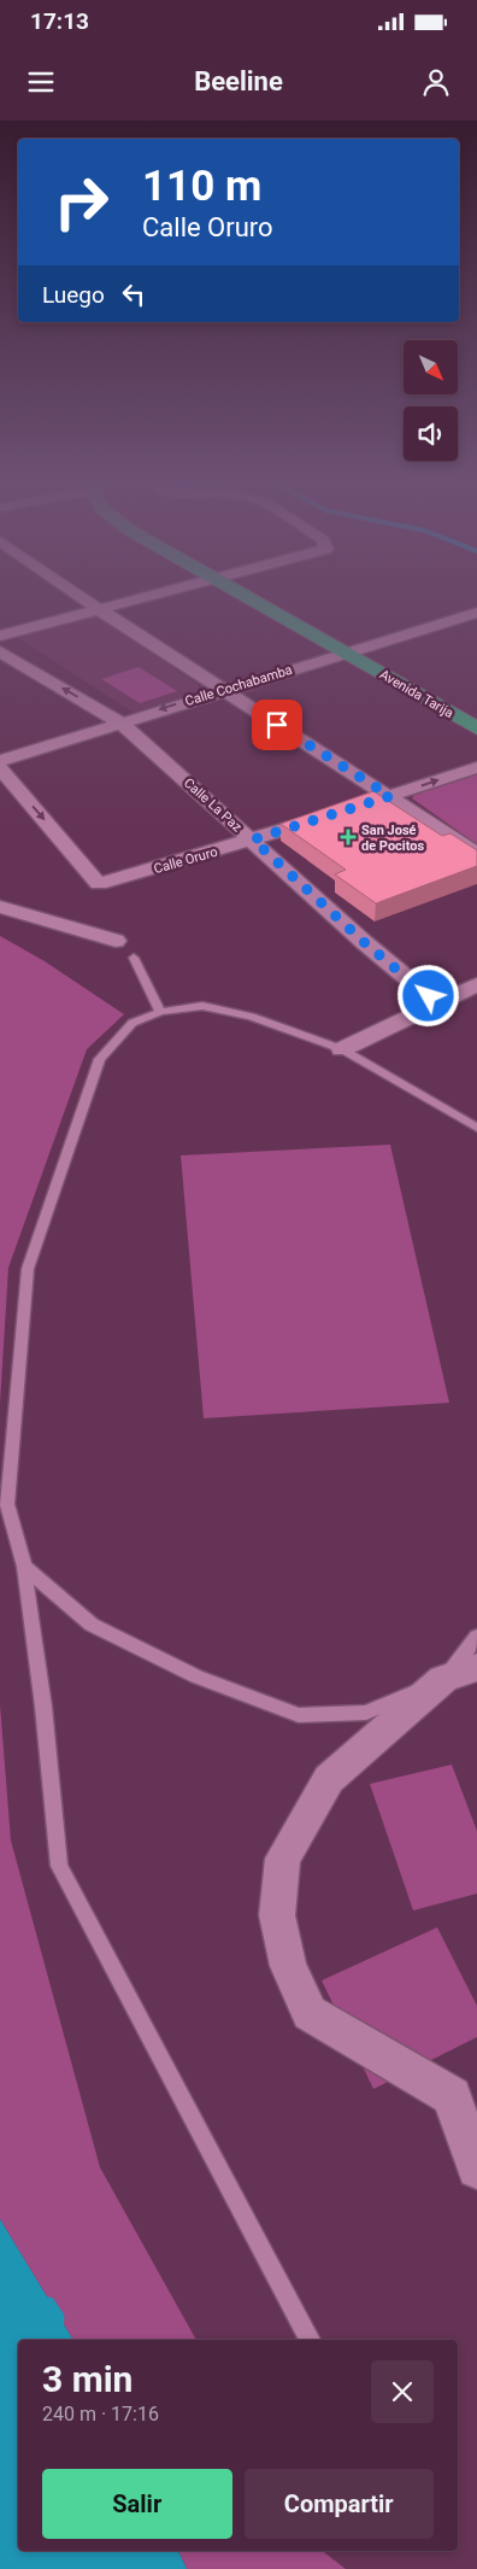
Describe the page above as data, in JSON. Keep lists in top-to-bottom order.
{
  "streets": {
    "highway": ["Avenida Tarija"],
    "street": ["Calle Cochabamba", "Calle La Paz", "Calle Oruro"]
  },
  "crossings": [
    ["Calle Cochabamba", "Avenida Tarija"],
    ["Calle Cochabamba", "Calle La Paz"],
    ["Calle La Paz", "Calle Oruro"]
  ],
  "places": {
    "health": ["San José de Pocitos"]
  },
  "north": "bottom right",
  "page": {
    "status": "17:13",
    "header": "Beeline",
    "turn": ["110 m", "Calle Oruro"],
    "then": "Luego",
    "heading": ["3 min", "240 m · 17:16"],
    "buttons": ["Salir", "Compartir"]
  }
}
